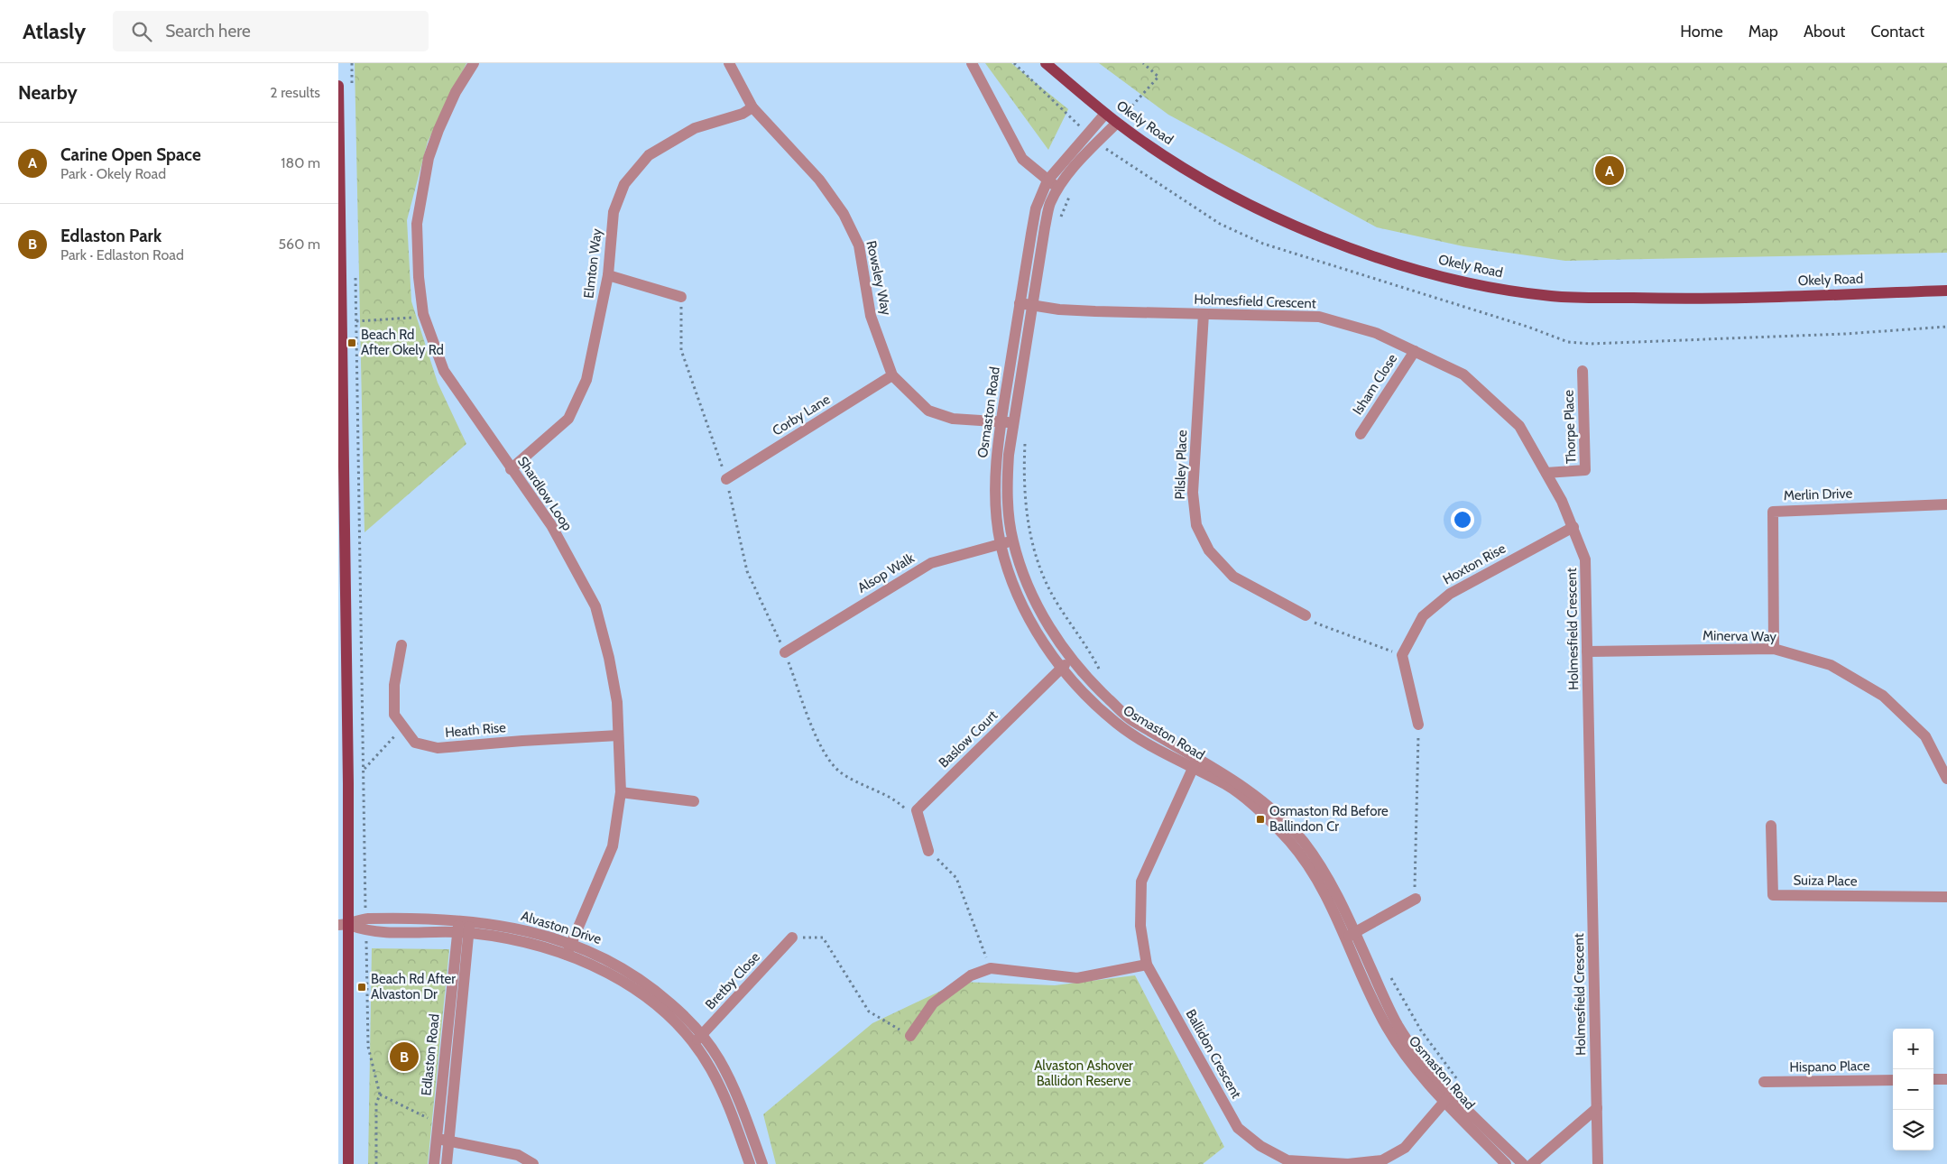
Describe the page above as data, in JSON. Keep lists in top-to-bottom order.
{
  "streets": {
    "main road": ["Okely Road"],
    "street": [
      "Elmton Way",
      "Rowsley Way",
      "Holmesfield Crescent",
      "Isham Close",
      "Osmaston Road",
      "Corby Lane",
      "Thorpe Place",
      "Pilsley Place",
      "Shardlow Loop",
      "Merlin Drive",
      "Hoxton Rise",
      "Alsop Walk",
      "Minerva Way",
      "Heath Rise",
      "Baslow Court",
      "Suiza Place",
      "Alvaston Drive",
      "Bretby Close",
      "Ballidon Crescent",
      "Edlaston Road",
      "Hispano Place"
    ]
  },
  "crossings": [
    ["Okely Road", "Osmaston Road"],
    ["Elmton Way", "Rowsley Way"],
    ["Elmton Way", "Shardlow Loop"],
    ["Rowsley Way", "Osmaston Road"],
    ["Rowsley Way", "Corby Lane"],
    ["Holmesfield Crescent", "Isham Close"],
    ["Holmesfield Crescent", "Osmaston Road"],
    ["Holmesfield Crescent", "Thorpe Place"],
    ["Holmesfield Crescent", "Pilsley Place"],
    ["Holmesfield Crescent", "Hoxton Rise"],
    ["Holmesfield Crescent", "Minerva Way"],
    ["Osmaston Road", "Alsop Walk"],
    ["Osmaston Road", "Baslow Court"],
    ["Osmaston Road", "Ballidon Crescent"],
    ["Shardlow Loop", "Heath Rise"],
    ["Shardlow Loop", "Alvaston Drive"],
    ["Merlin Drive", "Minerva Way"],
    ["Alvaston Drive", "Bretby Close"],
    ["Alvaston Drive", "Edlaston Road"]
  ],
  "parks": ["Alvaston Ashover Ballidon Reserve"],
  "places": {
    "transit": ["Beach Rd After Okely Rd", "Osmaston Rd Before Ballindon Cr", "Beach Rd After Alvaston Dr"]
  },
  "page": {
    "header": "Atlasly",
    "search": "Search here",
    "nav": [
      "Home",
      "Map",
      "About",
      "Contact"
    ],
    "heading": ["Nearby", "2 results"],
    "list": [
      {
        "mark": "A",
        "name": "Carine Open Space",
        "note": "Park · Okely Road",
        "value": "180 m"
      },
      {
        "mark": "B",
        "name": "Edlaston Park",
        "note": "Park · Edlaston Road",
        "value": "560 m"
      }
    ],
    "pins": ["A", "B"],
    "map_buttons": ["+", "−"]
  }
}
